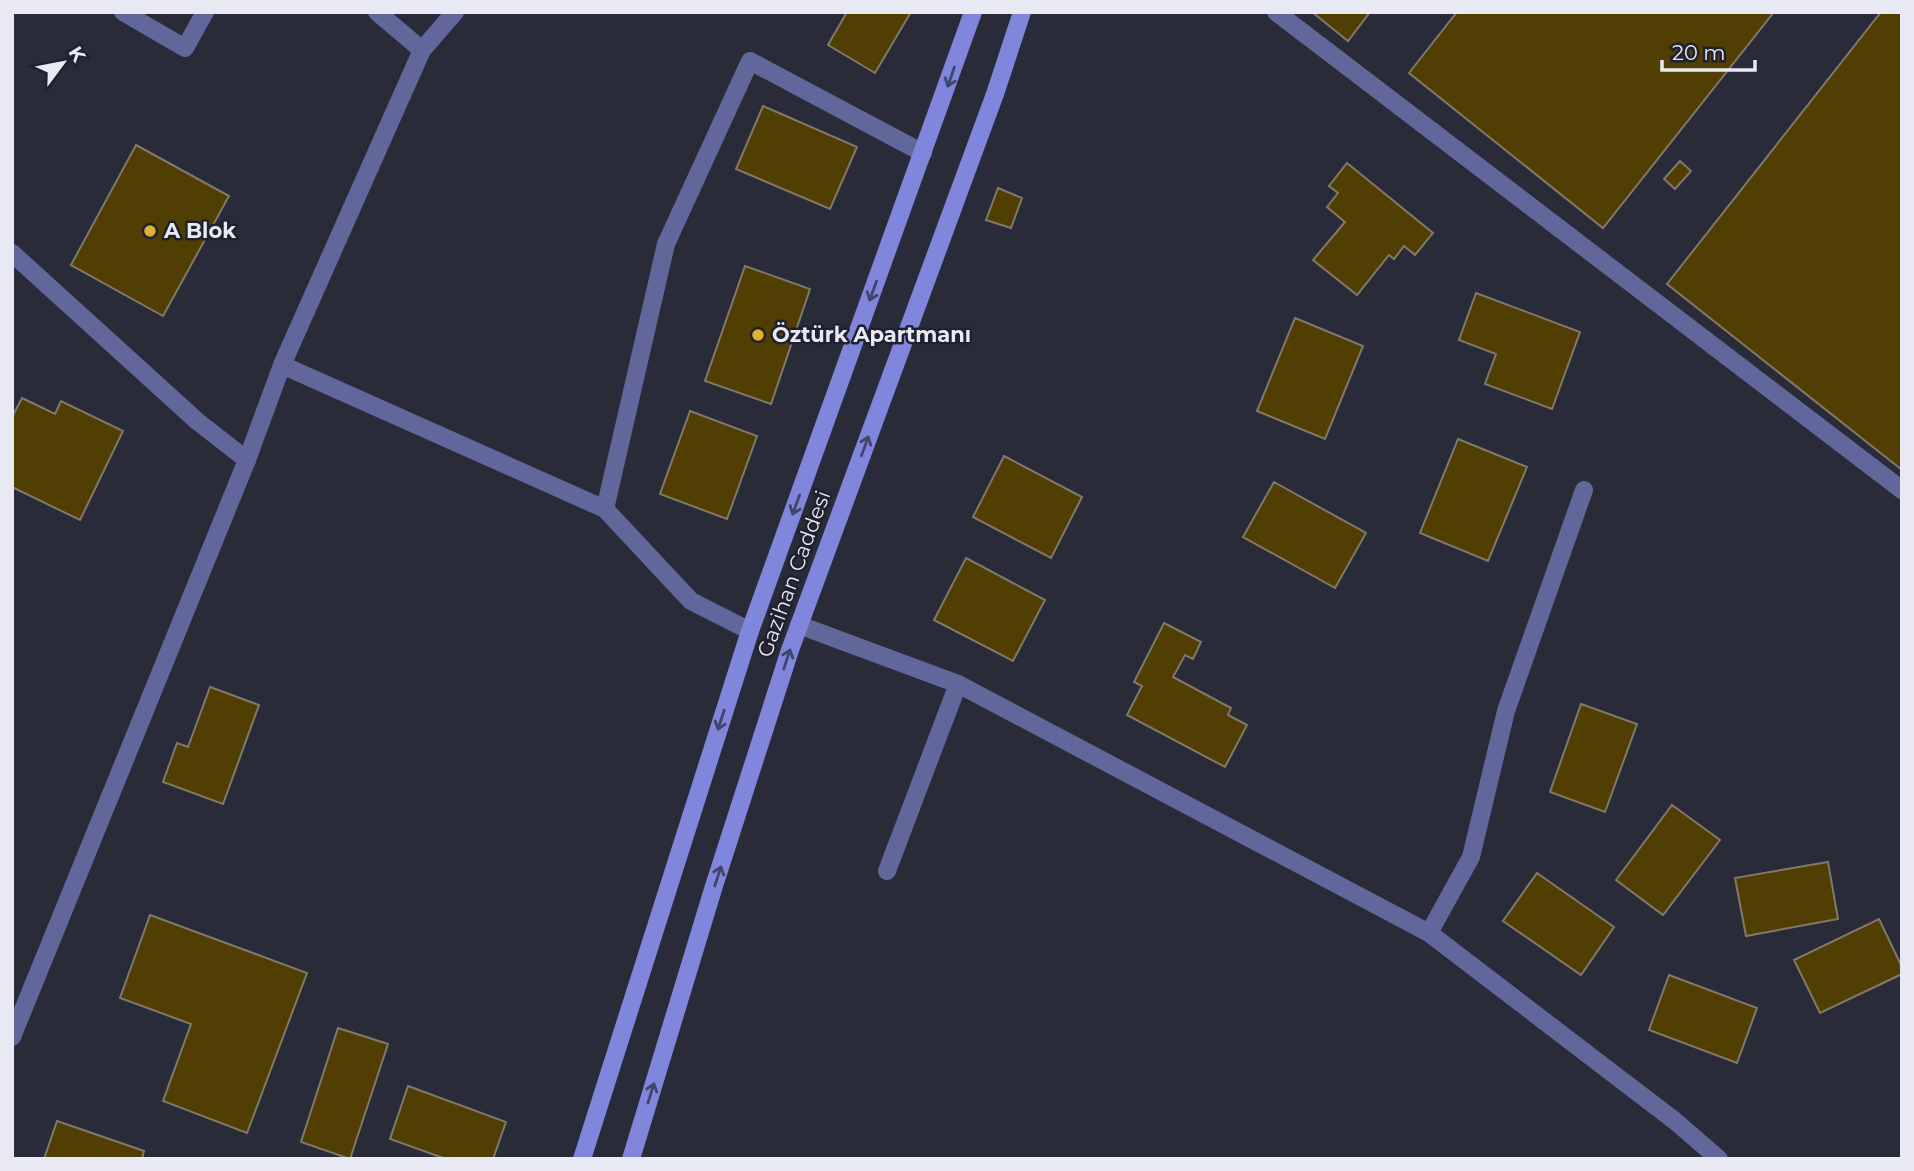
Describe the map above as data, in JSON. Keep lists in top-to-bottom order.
{
  "streets": {
    "main road": ["Gazihan Caddesi"]
  },
  "places": ["A Blok", "Öztürk Apartmanı"],
  "scale_bar": "20 m",
  "north": "top right"
}
